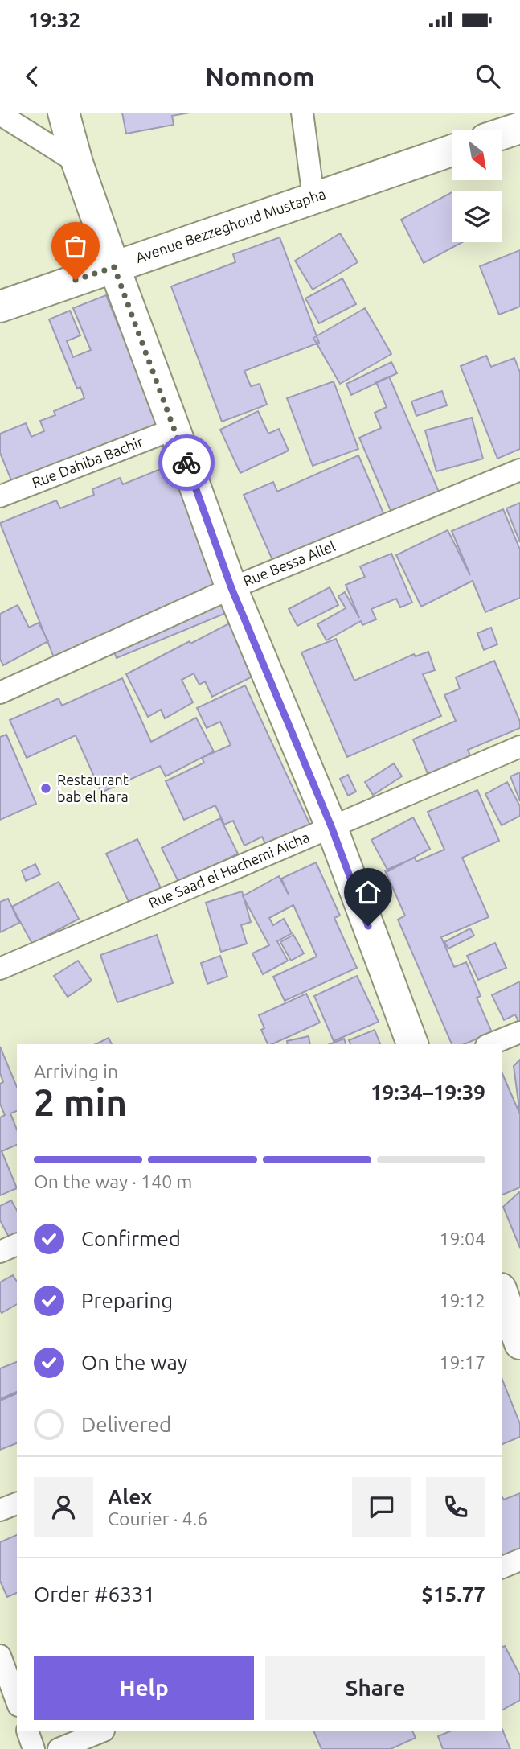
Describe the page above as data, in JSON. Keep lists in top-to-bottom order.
{
  "streets": {
    "main road": ["Avenue Bezzeghoud Mustapha"],
    "street": ["Rue Dahiba Bachir", "Rue Bessa Allel", "Rue Saad el Hachemi Aicha"]
  },
  "places": ["Restaurant bab el hara"],
  "north": "bottom right",
  "page": {
    "status": "19:32",
    "header": "Nomnom",
    "heading": ["2 min", "Arriving in", "19:34–19:39"],
    "panel": [
      "Alex",
      "Courier · 4.6",
      "Order #6331",
      "$15.77"
    ],
    "bar": "On the way · 140 m",
    "list": [
      ["Confirmed", "19:04"],
      ["Preparing", "19:12"],
      ["On the way", "19:17"],
      "Delivered"
    ],
    "buttons": ["Help", "Share"]
  }
}
